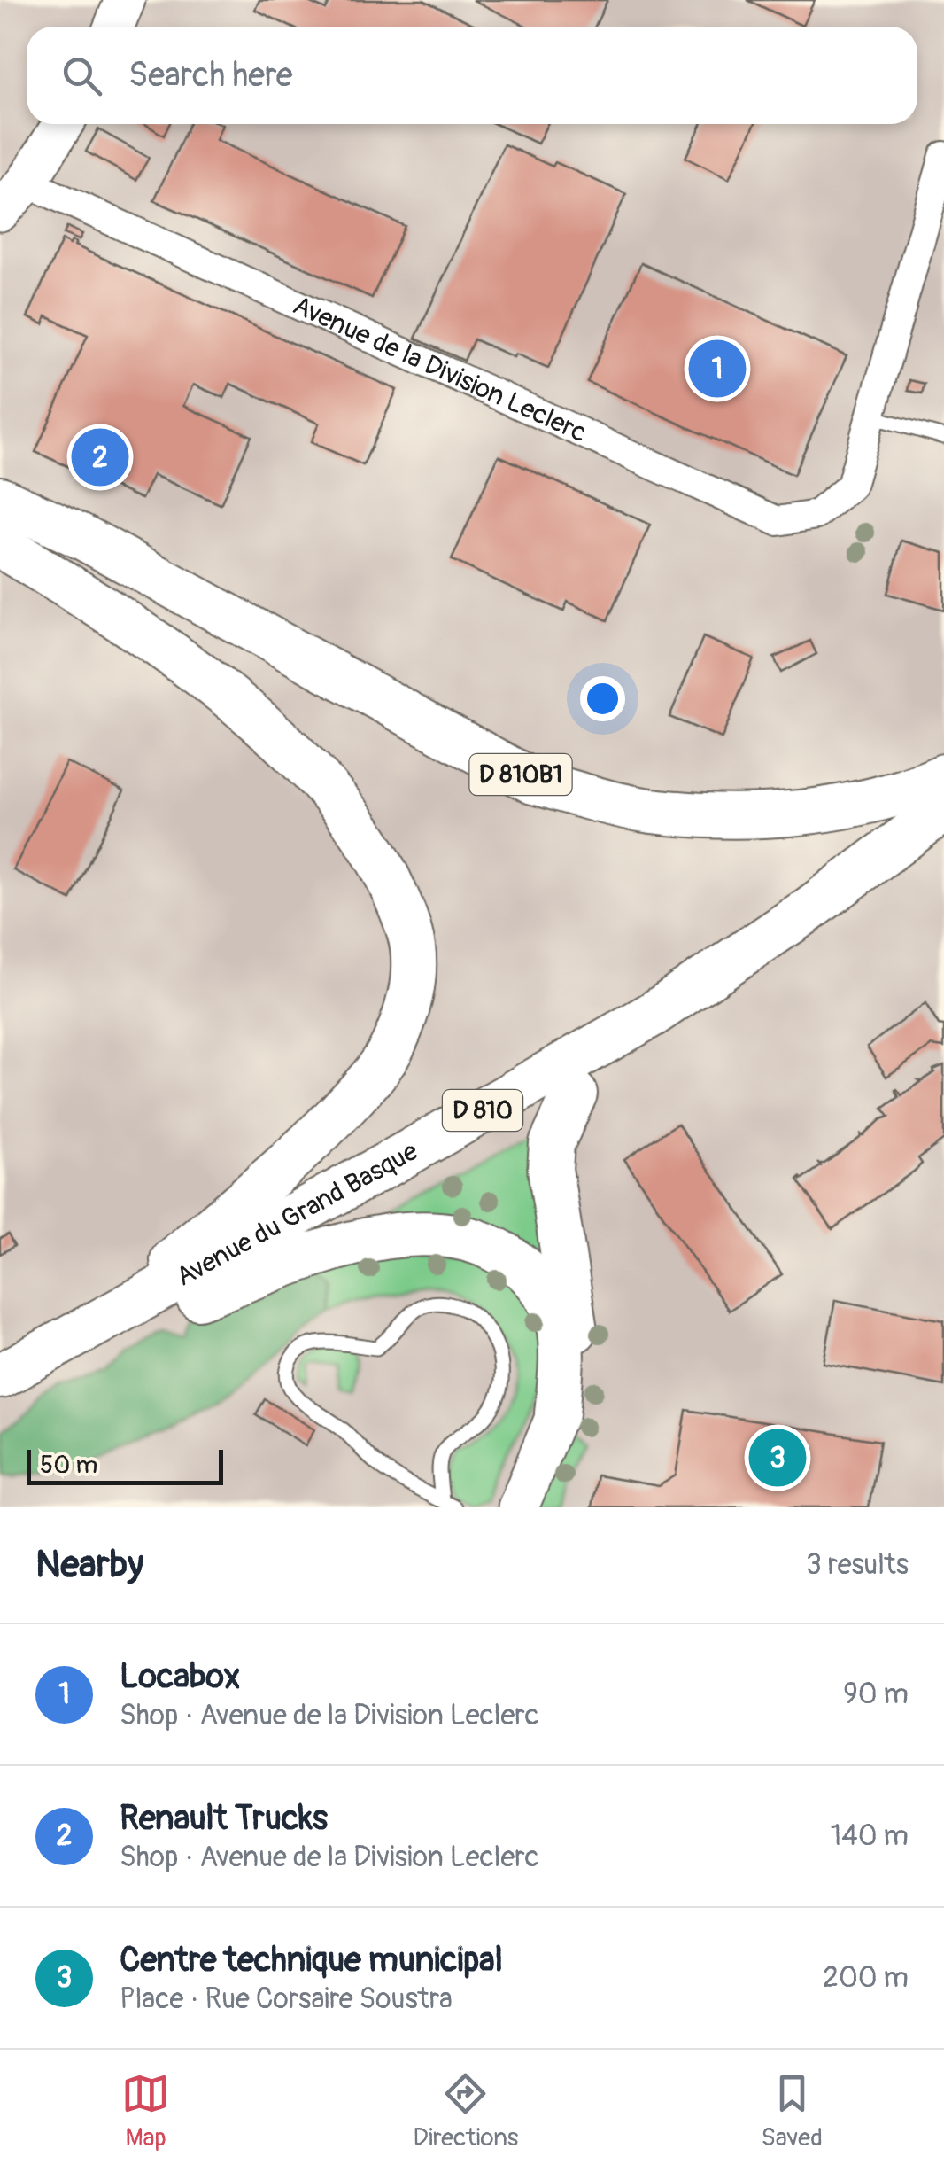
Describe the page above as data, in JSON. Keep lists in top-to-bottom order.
{
  "streets": {
    "main road": ["D 810B1", "D 810", "Avenue du Grand Basque"],
    "street": ["Avenue de la Division Leclerc"]
  },
  "scale_bar": "50 m",
  "page": {
    "search": "Search here",
    "pins": ["1", "2", "3"],
    "scale": "50 m",
    "heading": ["Nearby", "3 results"],
    "list": [
      {
        "mark": "1",
        "name": "Locabox",
        "note": "Shop · Avenue de la Division Leclerc",
        "value": "90 m"
      },
      {
        "mark": "2",
        "name": "Renault Trucks",
        "note": "Shop · Avenue de la Division Leclerc",
        "value": "140 m"
      },
      {
        "mark": "3",
        "name": "Centre technique municipal",
        "note": "Place · Rue Corsaire Soustra",
        "value": "200 m"
      }
    ],
    "nav": ["Map", "Directions", "Saved"]
  }
}
